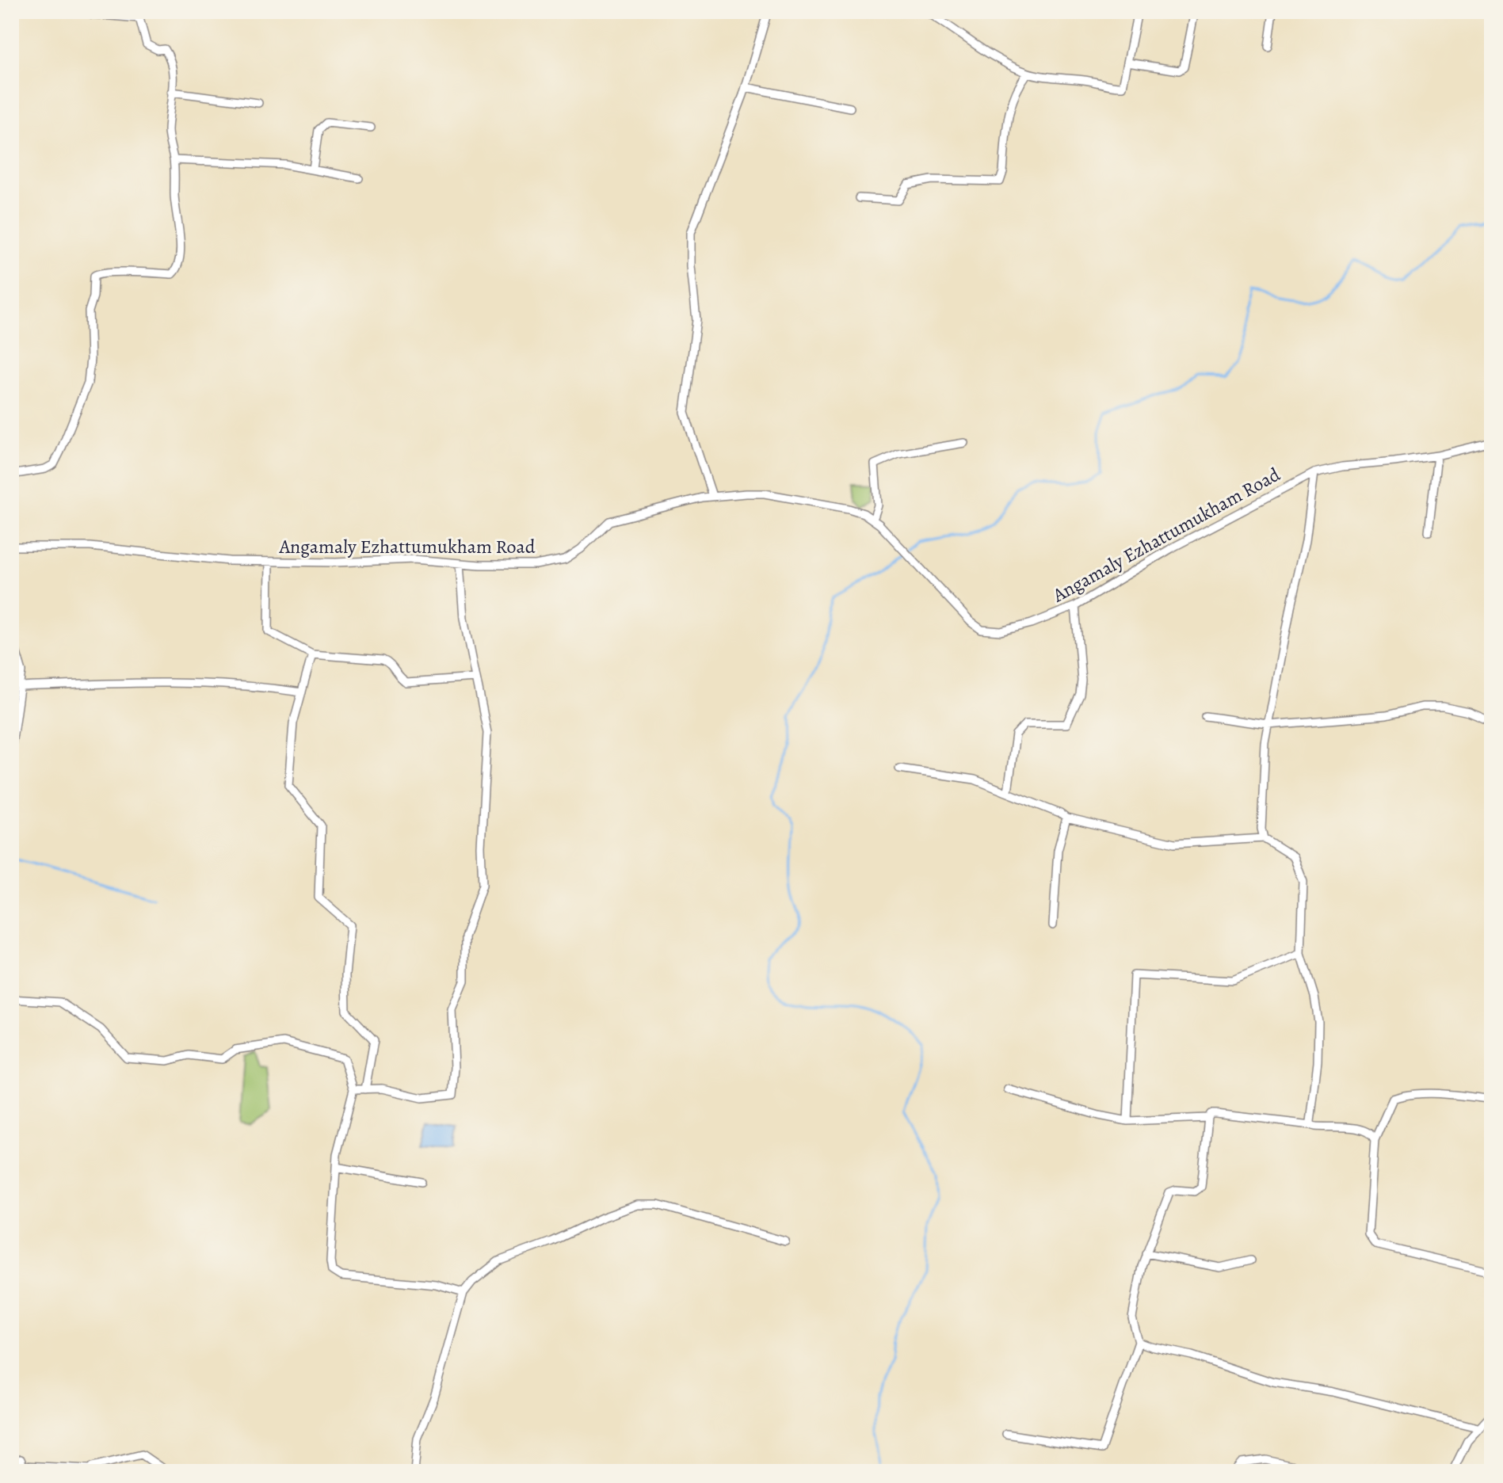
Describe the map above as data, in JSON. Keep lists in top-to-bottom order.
{
  "streets": {
    "street": ["Angamaly Ezhattumukham Road"]
  }
}
